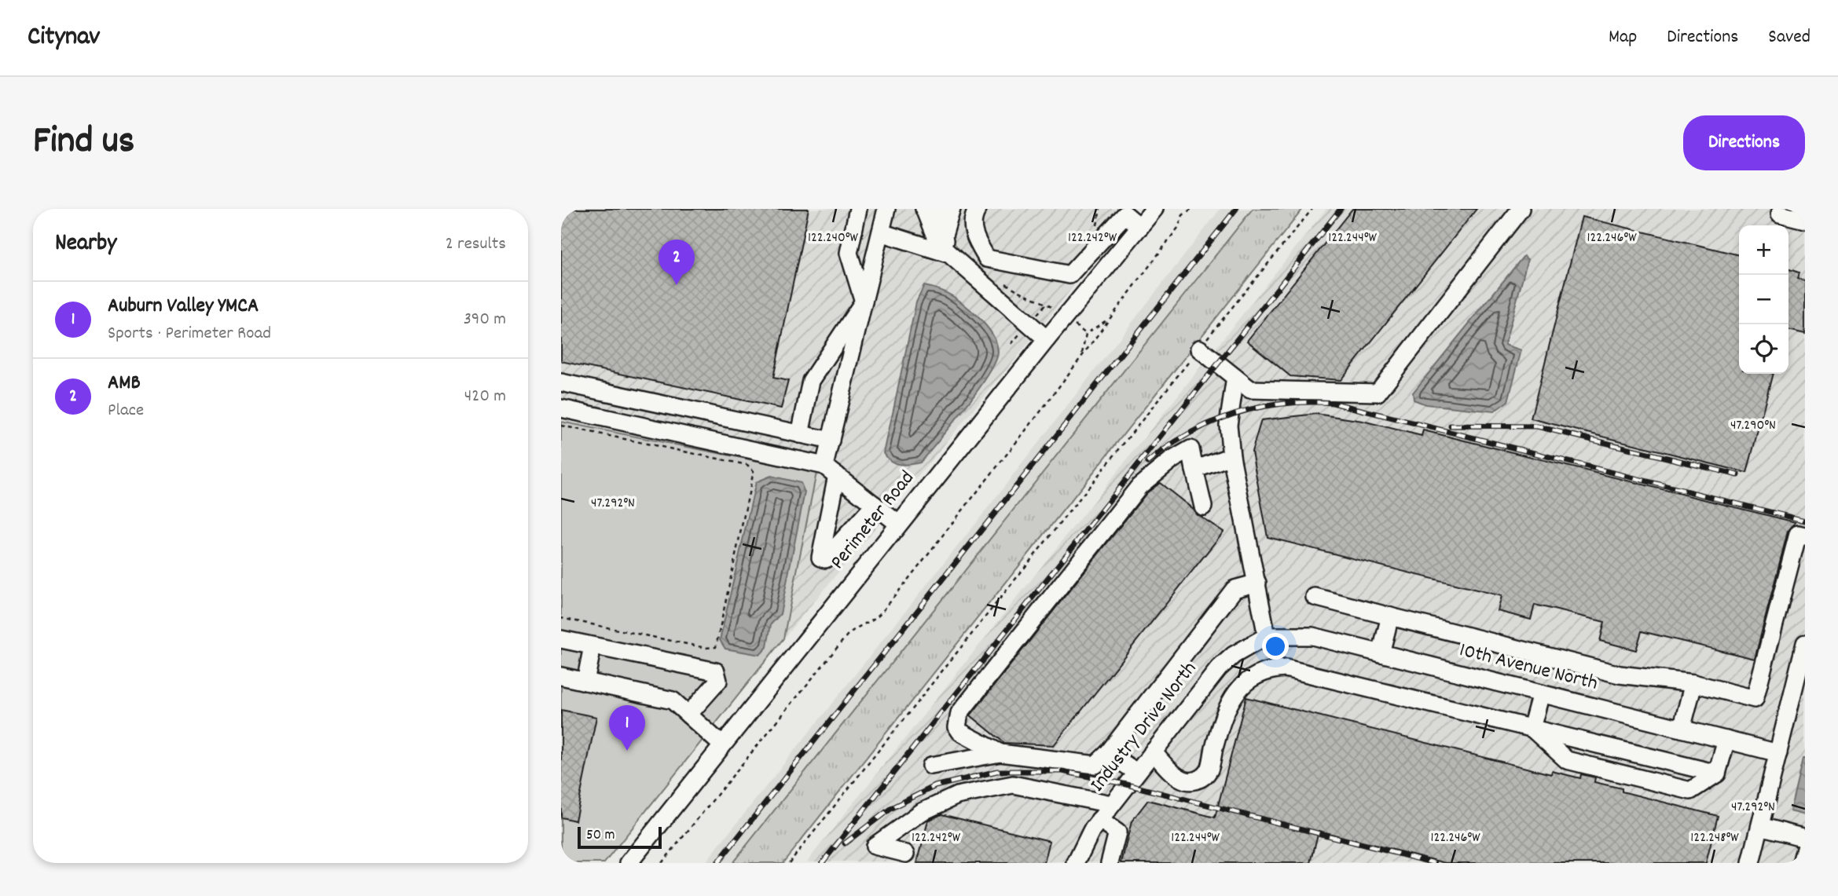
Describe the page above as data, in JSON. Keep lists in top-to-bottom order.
{
  "streets": {
    "street": ["Perimeter Road", "10th Avenue North", "Industry Drive North"]
  },
  "crossings": [
    ["10th Avenue North", "Industry Drive North"]
  ],
  "scale_bar": "50 m",
  "page": {
    "header": "Citynav",
    "nav": ["Map", "Directions", "Saved"],
    "title": "Find us",
    "buttons": "Directions",
    "heading": ["Nearby", "2 results"],
    "map_buttons": ["+", "−"],
    "pins": ["2", "1"],
    "list": [
      {
        "mark": "1",
        "name": "Auburn Valley YMCA",
        "note": "Sports · Perimeter Road",
        "value": "390 m"
      },
      {
        "mark": "2",
        "name": "AMB",
        "note": "Place",
        "value": "420 m"
      }
    ],
    "scale": "50 m"
  },
  "coordinates": [
    "122.240°W",
    "122.242°W",
    "122.244°W",
    "122.246°W",
    "47.290°N",
    "47.292°N",
    "122.248°W"
  ]
}
